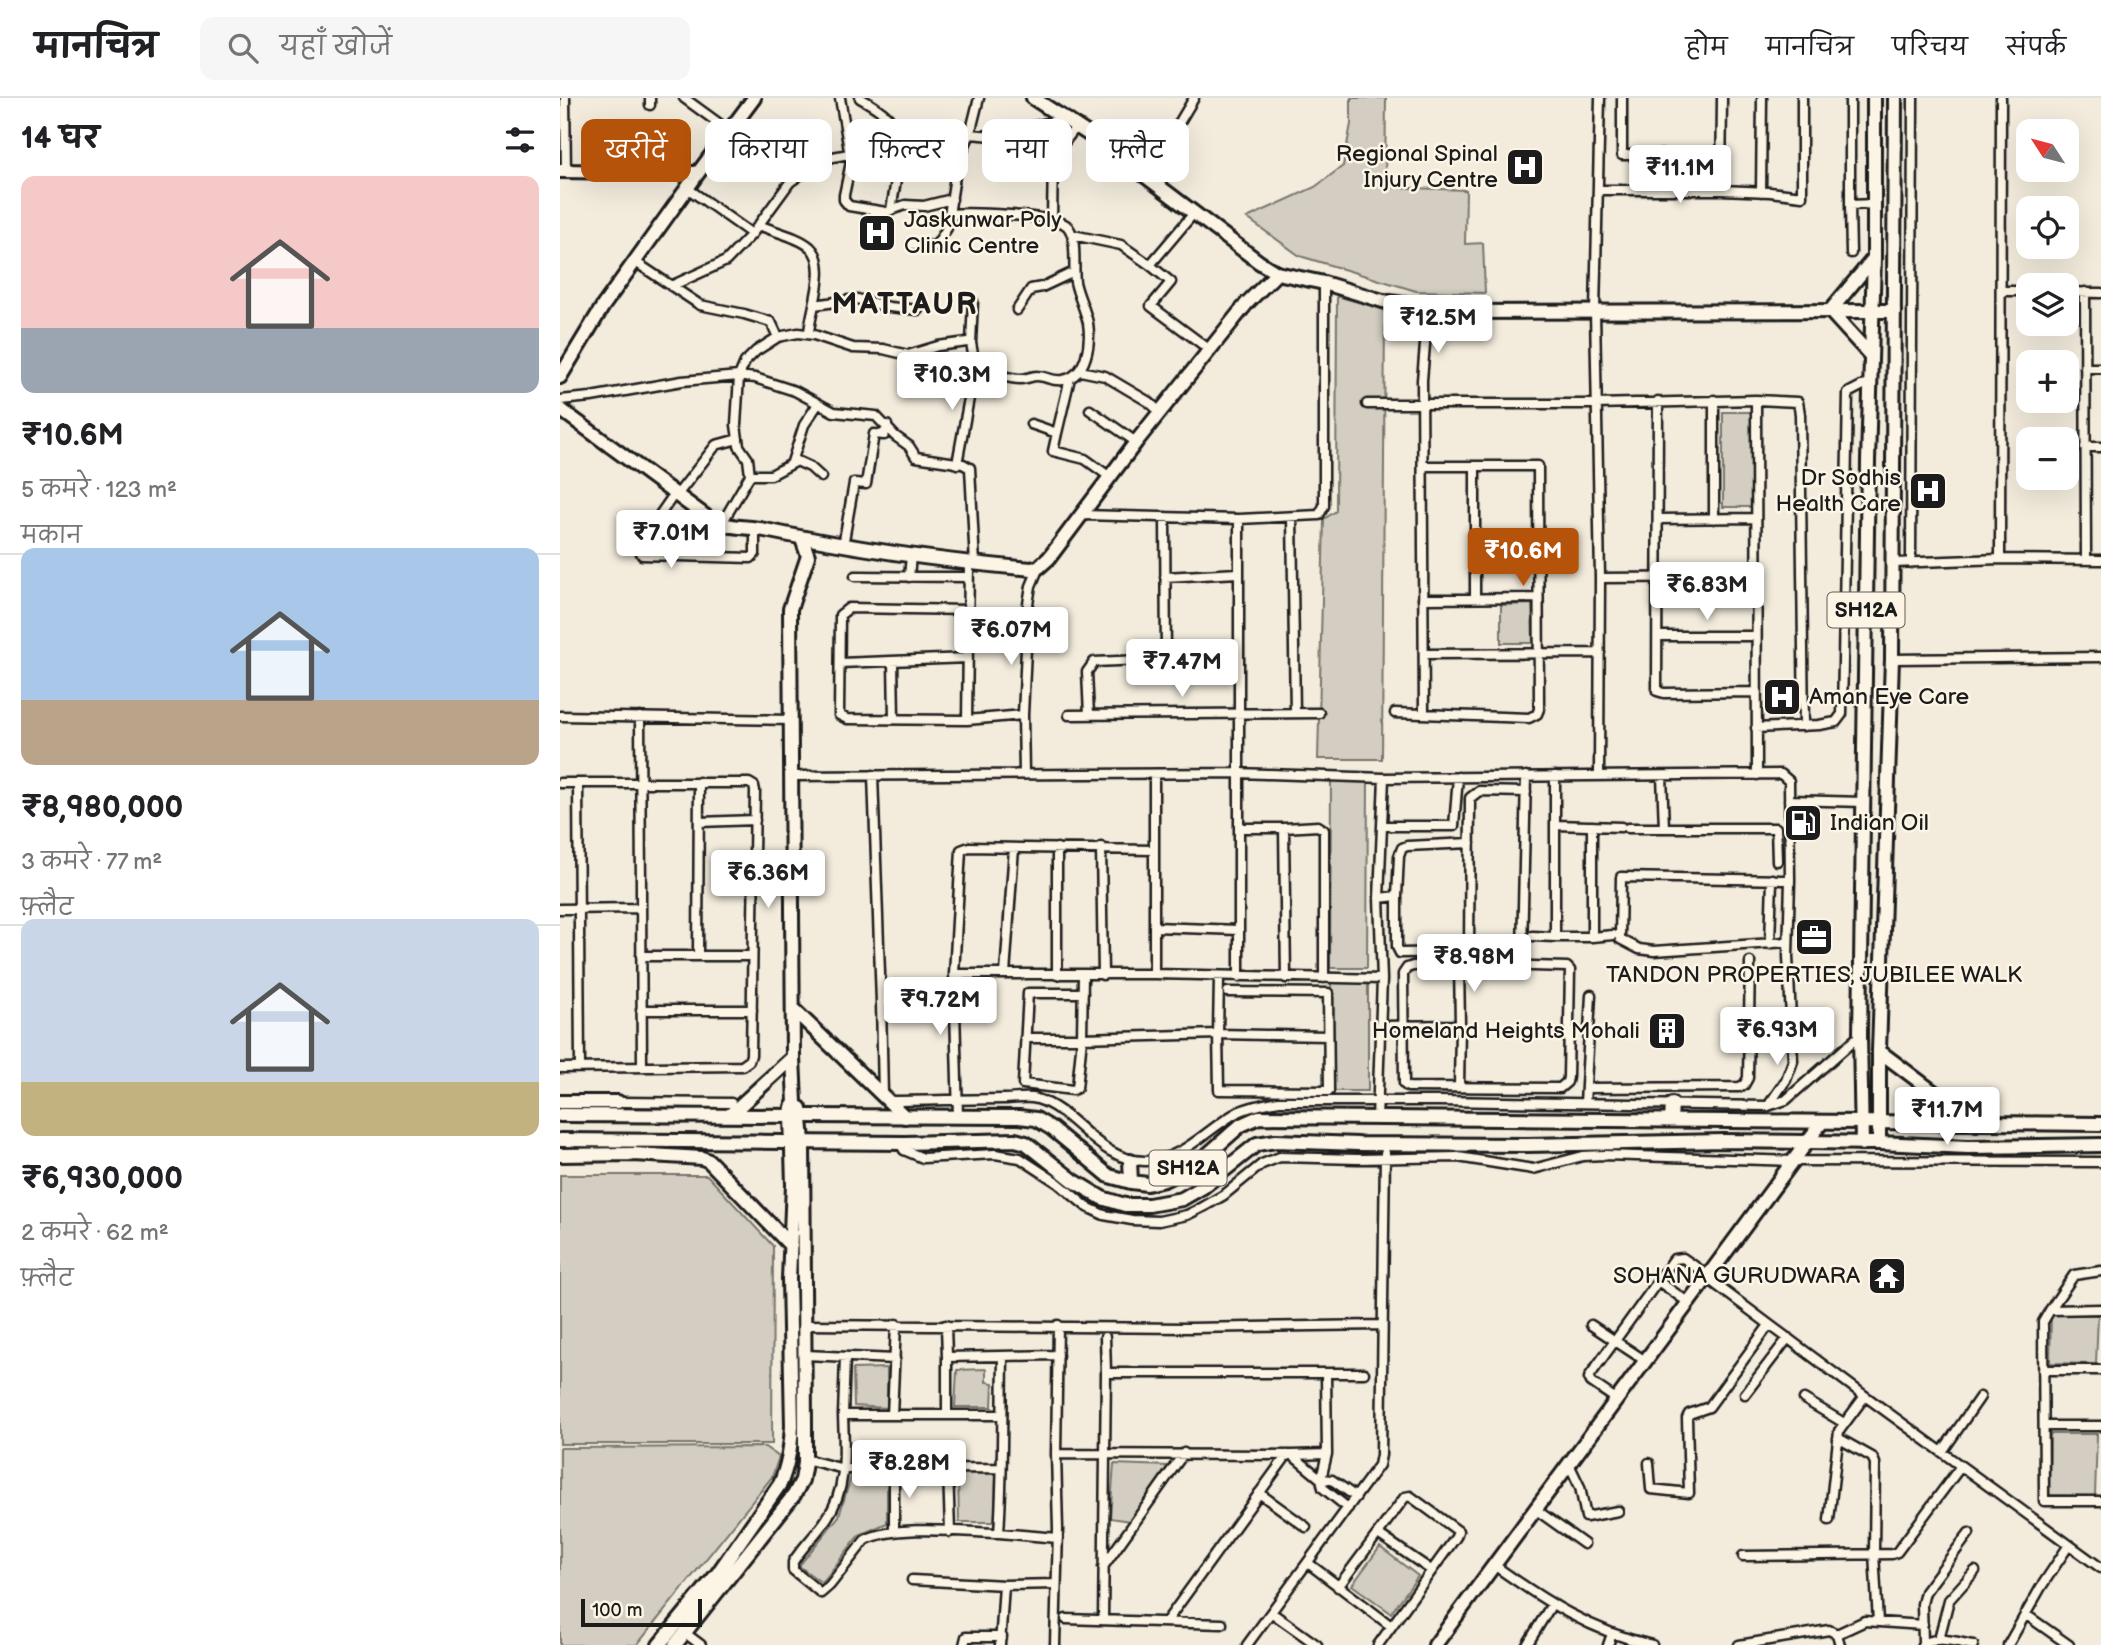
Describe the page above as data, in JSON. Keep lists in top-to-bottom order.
{
  "streets": {
    "main road": ["SH12A"]
  },
  "districts": ["MATTAUR"],
  "places": {
    "hospital": [
      "Regional Spinal Injury Centre",
      "Jaskunwar Poly Clinic Centre",
      "Dr Sodhis Health Care",
      "Aman Eye Care"
    ],
    "fuel station": ["Indian Oil"],
    "office": ["TANDON PROPERTIES, JUBILEE WALK"],
    "building": ["Homeland Heights Mohali"],
    "temple": ["SOHANA GURUDWARA"]
  },
  "scale_bar": "100 m",
  "north": "top left",
  "page": {
    "header": "मानचित्र",
    "search": "यहाँ खोजें",
    "nav": [
      "होम",
      "मानचित्र",
      "परिचय",
      "संपर्क"
    ],
    "heading": "14 घर",
    "map_buttons": ["+", "−"],
    "chip": [
      "खरीदें",
      "किराया",
      "फ़िल्टर",
      "नया",
      "फ़्लैट"
    ],
    "price": [
      "₹11.1M",
      "₹12.5M",
      "₹10.3M",
      "₹7.01M",
      "₹10.6M",
      "₹6.83M",
      "₹6.07M",
      "₹7.47M",
      "₹6.36M",
      "₹8.98M",
      "₹9.72M",
      "₹6.93M",
      "₹11.7M",
      "₹8.28M"
    ],
    "list": [
      {
        "name": "₹10.6M",
        "note": "5 कमरे · 123 m² · मकान"
      },
      {
        "name": "₹8,980,000",
        "note": "3 कमरे · 77 m² · फ़्लैट"
      },
      {
        "name": "₹6,930,000",
        "note": "2 कमरे · 62 m² · फ़्लैट"
      }
    ],
    "scale": "100 m"
  }
}
